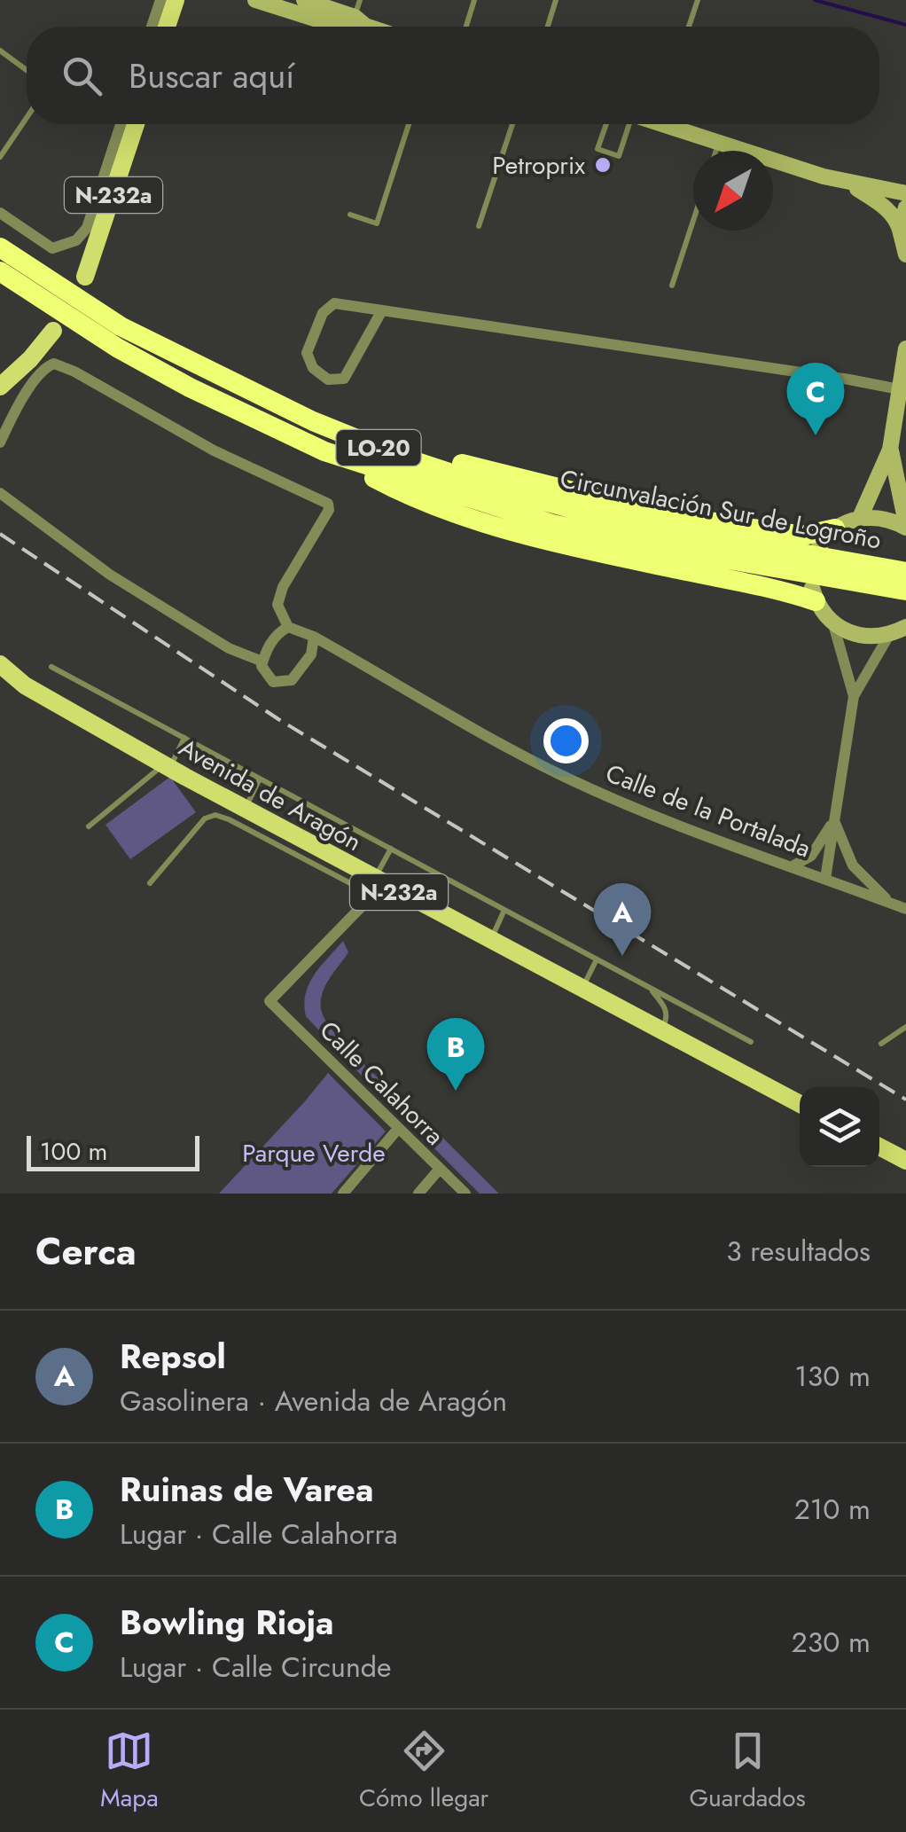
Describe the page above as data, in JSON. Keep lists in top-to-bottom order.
{
  "streets": {
    "highway": ["LO-20", "Circunvalación Sur de Logroño"],
    "main road": ["N-232a", "Avenida de Aragón"],
    "street": ["Calle de la Portalada", "Calle Calahorra"]
  },
  "crossings": [
    ["Avenida de Aragón", "Calle Calahorra"]
  ],
  "parks": ["Parque Verde"],
  "places": ["Petroprix"],
  "scale_bar": "100 m",
  "north": "bottom left",
  "page": {
    "search": "Buscar aquí",
    "pins": ["C", "A", "B"],
    "scale": "100 m",
    "heading": ["Cerca", "3 resultados"],
    "list": [
      {
        "mark": "A",
        "name": "Repsol",
        "note": "Gasolinera · Avenida de Aragón",
        "value": "130 m"
      },
      {
        "mark": "B",
        "name": "Ruinas de Varea",
        "note": "Lugar · Calle Calahorra",
        "value": "210 m"
      },
      {
        "mark": "C",
        "name": "Bowling Rioja",
        "note": "Lugar · Calle Circunde",
        "value": "230 m"
      }
    ],
    "nav": ["Mapa", "Cómo llegar", "Guardados"]
  }
}
